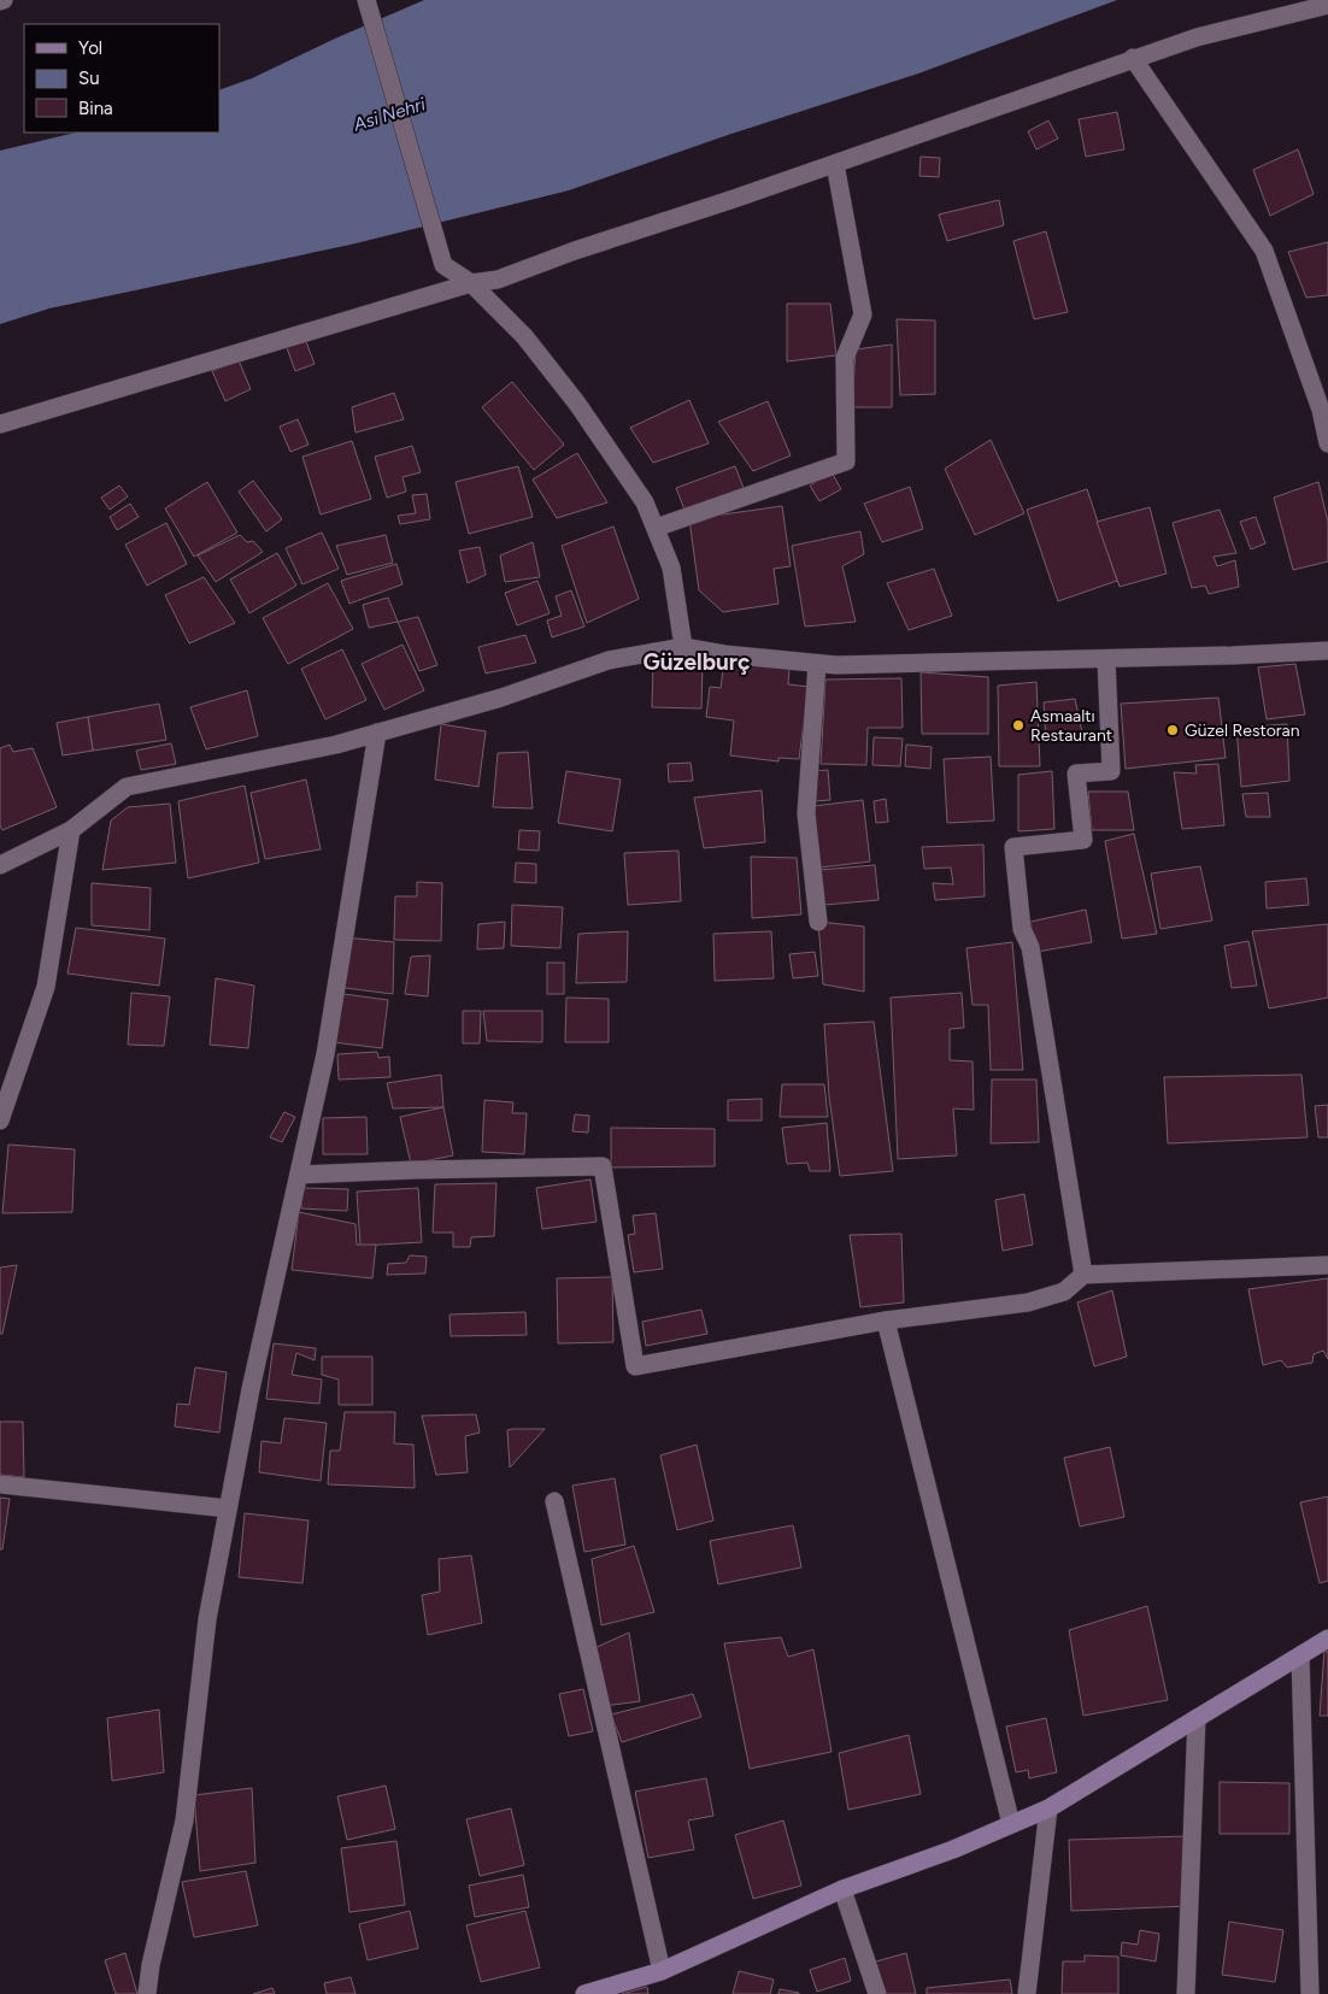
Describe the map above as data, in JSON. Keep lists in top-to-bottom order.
{
  "districts": ["Güzelburç"],
  "water": ["Asi Nehri"],
  "places": ["Asmaaltı Restaurant", "Güzel Restoran"],
  "legend": ["Yol", "Su", "Bina"]
}
